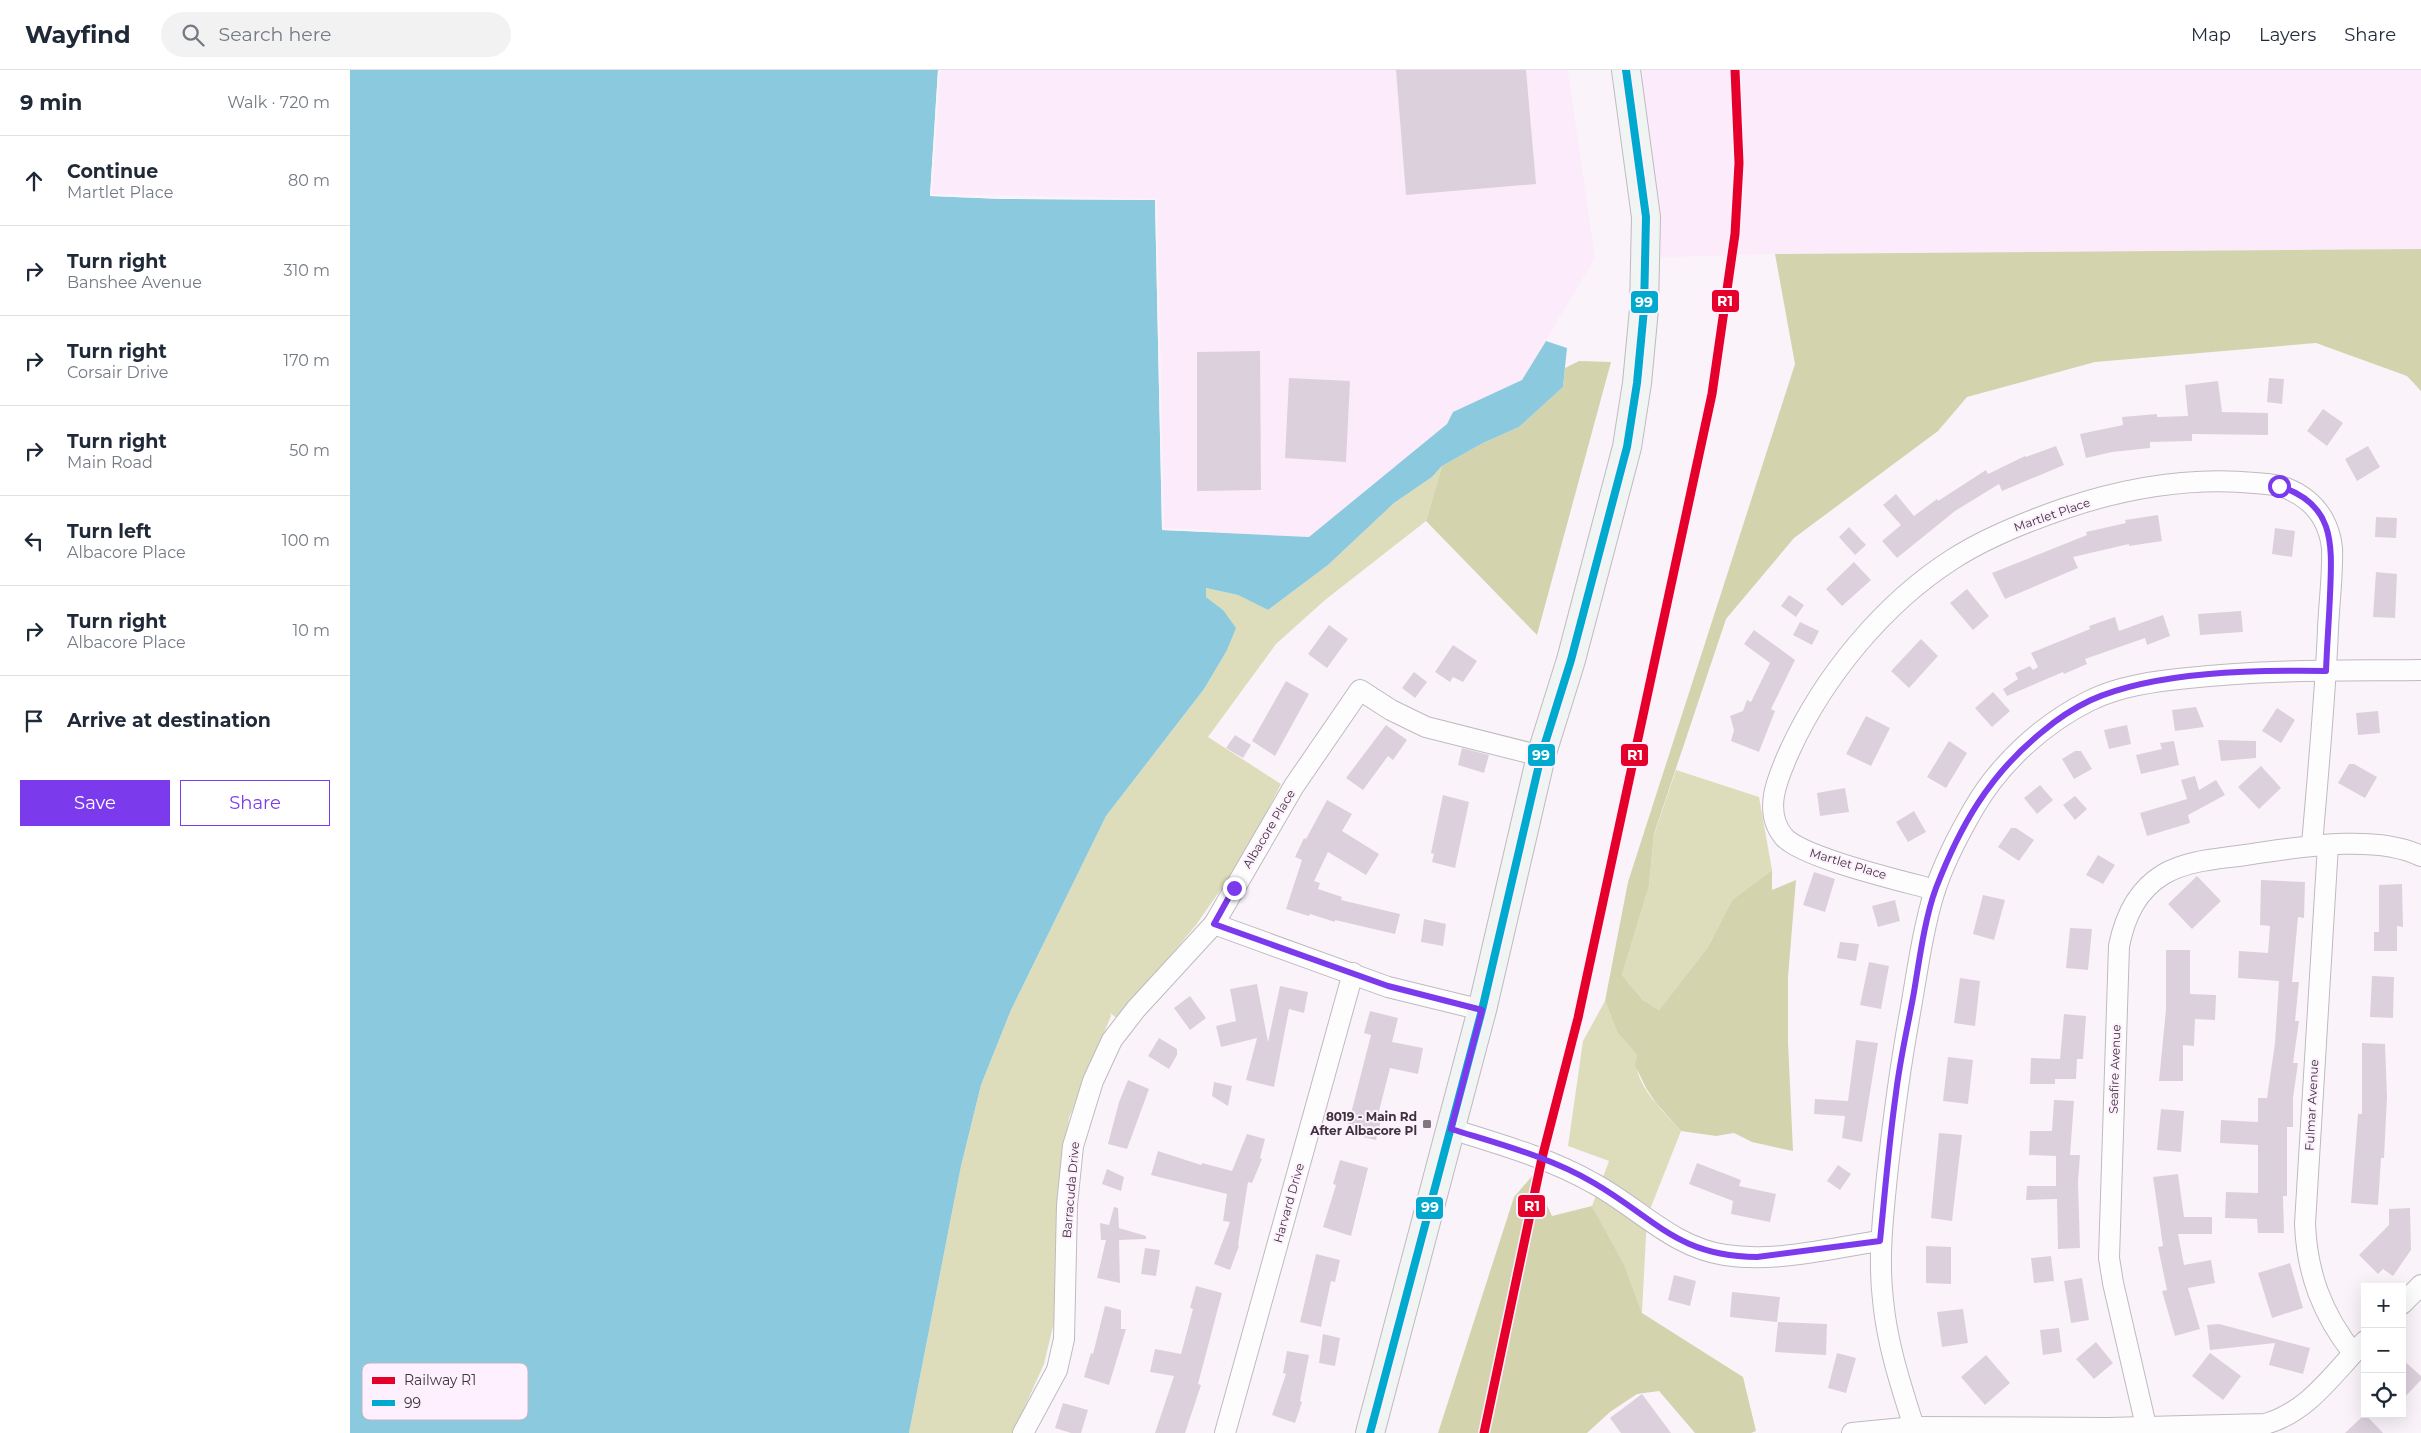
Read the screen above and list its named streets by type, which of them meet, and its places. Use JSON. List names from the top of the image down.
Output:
{
  "streets": {
    "street": [
      "Martlet Place",
      "Albacore Place",
      "Seafire Avenue",
      "Fulmar Avenue",
      "Barracuda Drive",
      "Harvard Drive"
    ]
  },
  "crossings": [
    ["Martlet Place", "Seafire Avenue"],
    ["Martlet Place", "Fulmar Avenue"],
    ["Albacore Place", "Barracuda Drive"],
    ["Seafire Avenue", "Fulmar Avenue"]
  ],
  "places": {
    "transit": ["8019 - Main Rd After Albacore Pl"]
  },
  "lines": ["rail line R1", "transit line 99"],
  "legend": ["Railway R1", "99"],
  "page": {
    "header": "Wayfind",
    "search": "Search here",
    "nav": ["Map", "Layers", "Share"],
    "heading": ["9 min", "Walk · 720 m"],
    "list": [
      ["Continue", "Martlet Place", "80 m"],
      ["Turn right", "Banshee Avenue", "310 m"],
      ["Turn right", "Corsair Drive", "170 m"],
      ["Turn right", "Main Road", "50 m"],
      ["Turn left", "Albacore Place", "100 m"],
      ["Turn right", "Albacore Place", "10 m"],
      "Arrive at destination"
    ],
    "buttons": ["Save", "Share"],
    "map_buttons": ["+", "−"]
  }
}
